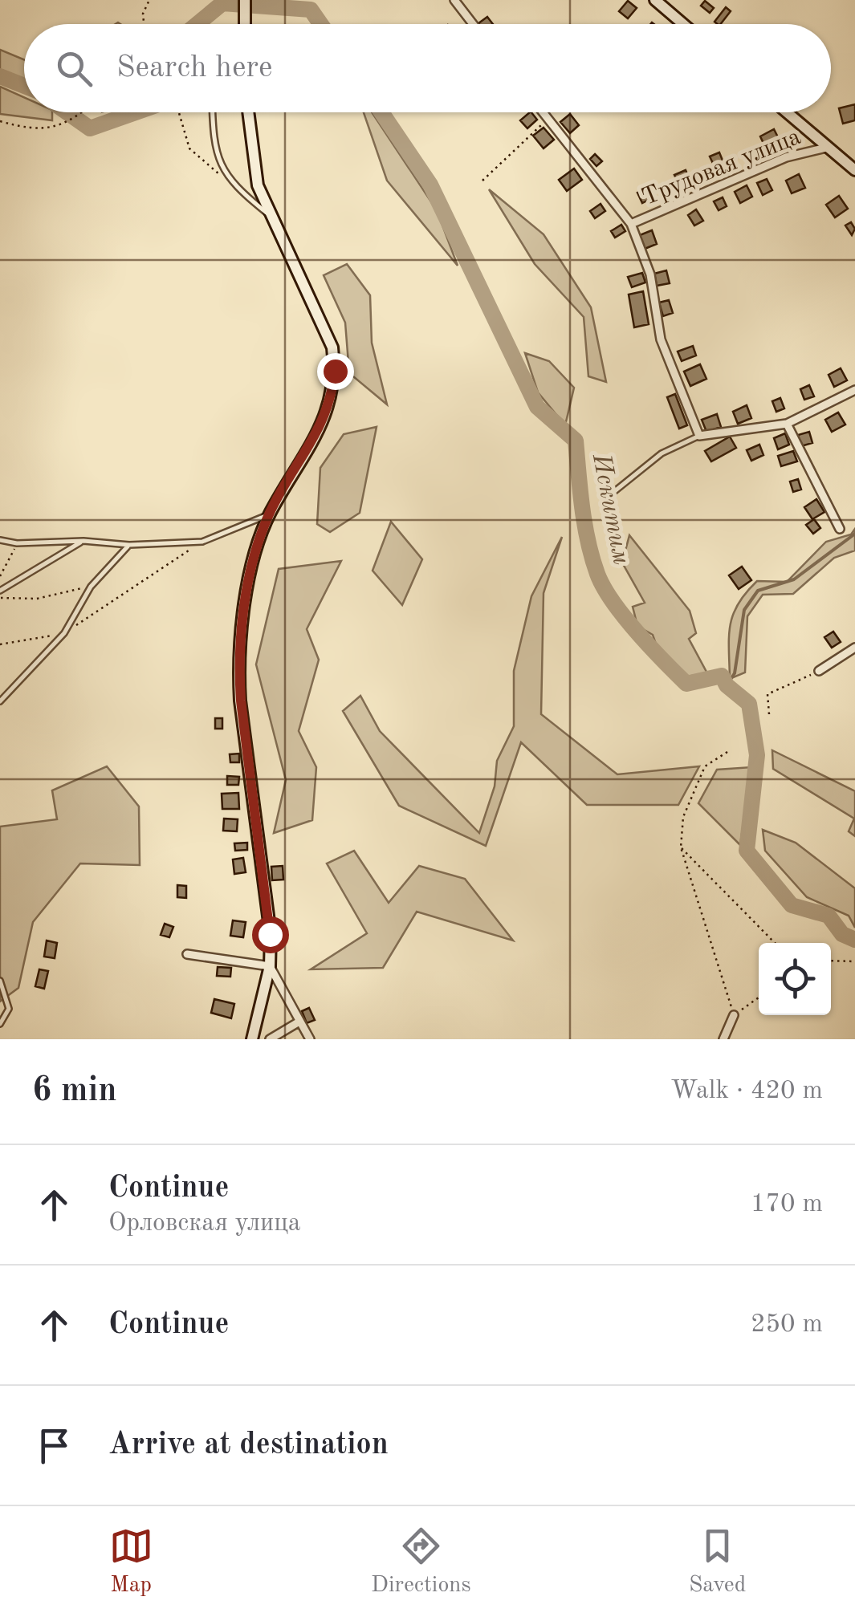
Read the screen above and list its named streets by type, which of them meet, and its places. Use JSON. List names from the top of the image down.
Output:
{
  "streets": {
    "street": ["Трудовая улица"]
  },
  "water": ["Искитим"],
  "page": {
    "search": "Search here",
    "heading": ["6 min", "Walk · 420 m"],
    "list": [
      ["Continue", "Орловская улица", "170 m"],
      ["Continue", "250 m"],
      "Arrive at destination"
    ],
    "nav": ["Map", "Directions", "Saved"]
  }
}
